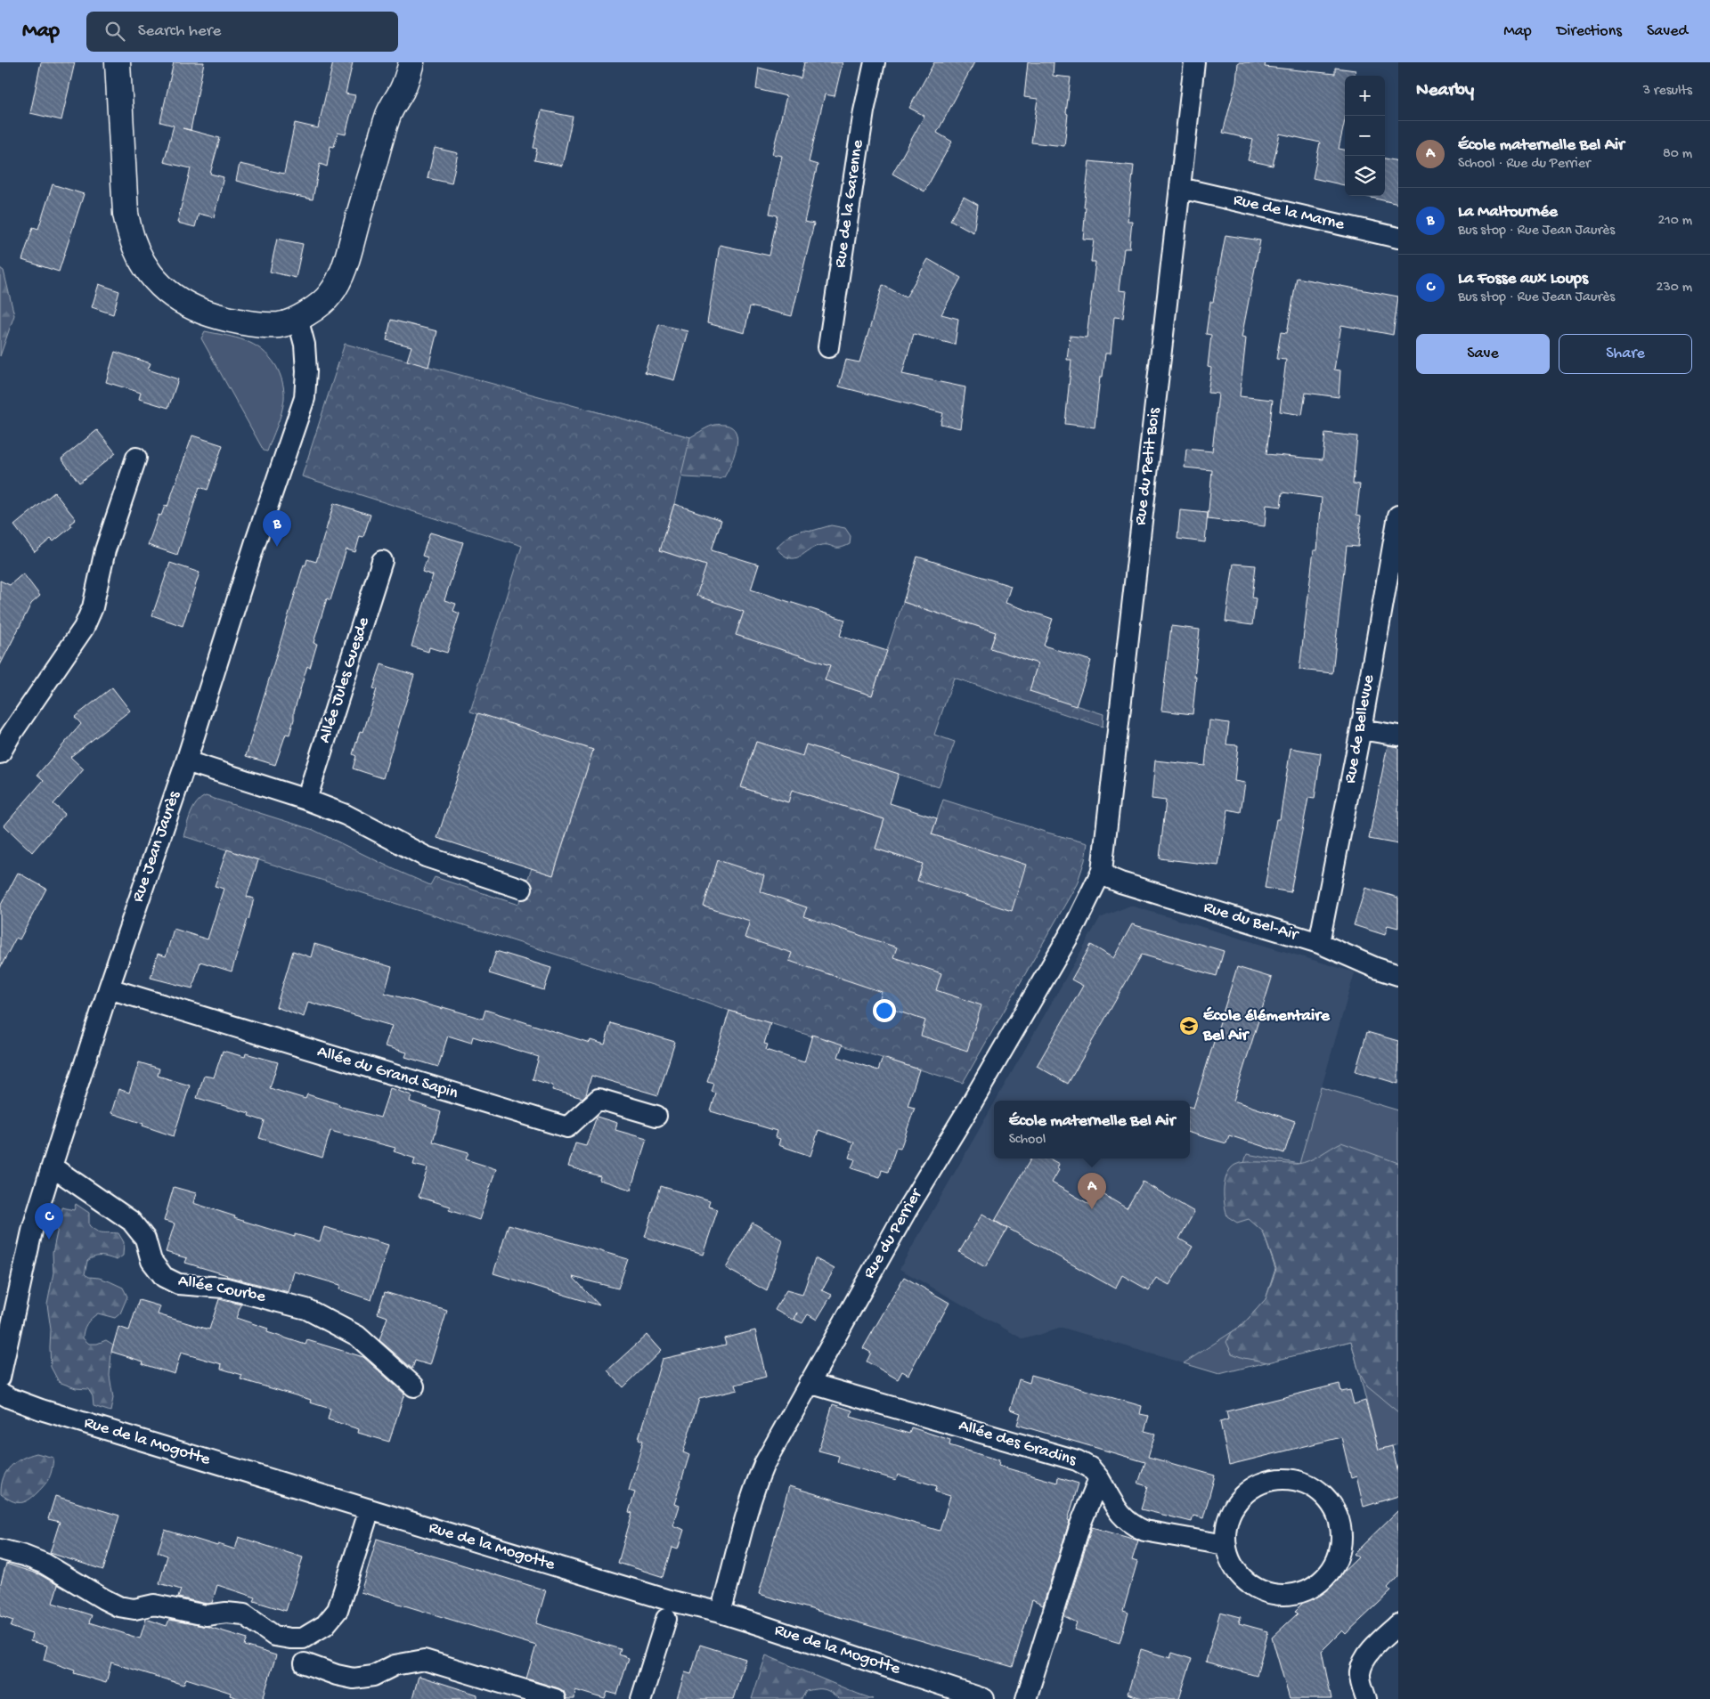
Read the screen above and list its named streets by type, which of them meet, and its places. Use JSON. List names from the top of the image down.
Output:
{
  "streets": {
    "street": [
      "Rue de la Garenne",
      "Rue de la Marne",
      "Rue du Petit Bois",
      "Allée Jules Guesde",
      "Rue de Bellevue",
      "Rue Jean Jaurès",
      "Rue du Bel-Air",
      "Allée du Grand Sapin",
      "Rue du Perrier",
      "Allée Courbe",
      "Rue de la Mogotte",
      "Allée des Gradins"
    ]
  },
  "crossings": [
    ["Rue de la Marne", "Rue du Petit Bois"],
    ["Rue du Petit Bois", "Rue du Bel-Air"],
    ["Rue du Petit Bois", "Rue du Perrier"],
    ["Rue de Bellevue", "Rue du Bel-Air"],
    ["Rue Jean Jaurès", "Allée du Grand Sapin"],
    ["Rue Jean Jaurès", "Allée Courbe"],
    ["Rue du Bel-Air", "Rue du Perrier"],
    ["Rue du Perrier", "Rue de la Mogotte"],
    ["Rue du Perrier", "Allée des Gradins"]
  ],
  "places": {
    "school or university": ["École élémentaire Bel Air"]
  },
  "page": {
    "header": "Map",
    "search": "Search here",
    "nav": ["Map", "Directions", "Saved"],
    "heading": ["Nearby", "3 results"],
    "map_buttons": ["+", "−"],
    "list": [
      {
        "mark": "A",
        "name": "École maternelle Bel Air",
        "note": "School · Rue du Perrier",
        "value": "80 m"
      },
      {
        "mark": "B",
        "name": "La Maltournée",
        "note": "Bus stop · Rue Jean Jaurès",
        "value": "210 m"
      },
      {
        "mark": "C",
        "name": "La Fosse aux Loups",
        "note": "Bus stop · Rue Jean Jaurès",
        "value": "230 m"
      }
    ],
    "buttons": ["Save", "Share"],
    "pins": ["B", "A", "C"],
    "popup": ["École maternelle Bel Air", "School"]
  }
}
